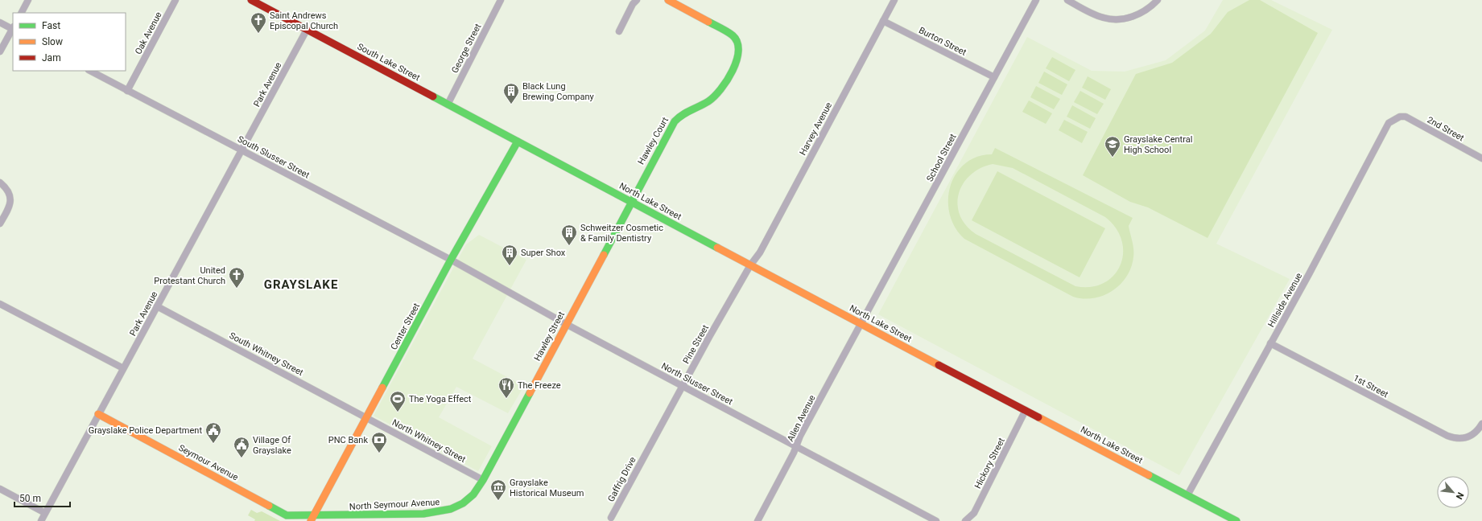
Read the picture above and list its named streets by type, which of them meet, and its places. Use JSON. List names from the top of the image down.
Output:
{
  "streets": {
    "street": [
      "Oak Avenue",
      "Burton Street",
      "George Street",
      "South Lake Street",
      "Park Avenue",
      "Harvey Avenue",
      "2nd Street",
      "Hawley Court",
      "South Slusser Street",
      "School Street",
      "North Lake Street",
      "Hillside Avenue",
      "Center Street",
      "Hawley Street",
      "Pine Street",
      "South Whitney Street",
      "North Slusser Street",
      "1st Street",
      "Allen Avenue",
      "North Whitney Street",
      "Seymour Avenue",
      "Hickory Street",
      "Gaffrig Drive",
      "North Seymour Avenue"
    ]
  },
  "crossings": [
    ["Oak Avenue", "South Slusser Street"],
    ["Burton Street", "Harvey Avenue"],
    ["Burton Street", "School Street"],
    ["George Street", "South Lake Street"],
    ["South Lake Street", "Park Avenue"],
    ["South Lake Street", "North Lake Street"],
    ["South Lake Street", "Center Street"],
    ["Park Avenue", "South Slusser Street"],
    ["Park Avenue", "South Whitney Street"],
    ["Park Avenue", "Seymour Avenue"],
    ["Harvey Avenue", "North Lake Street"],
    ["Harvey Avenue", "Pine Street"],
    ["2nd Street", "Hillside Avenue"],
    ["Hawley Court", "North Lake Street"],
    ["Hawley Court", "Hawley Street"],
    ["South Slusser Street", "Center Street"],
    ["South Slusser Street", "North Slusser Street"],
    ["School Street", "North Lake Street"],
    ["School Street", "Allen Avenue"],
    ["North Lake Street", "Hillside Avenue"],
    ["North Lake Street", "Center Street"],
    ["North Lake Street", "Hawley Street"],
    ["North Lake Street", "Pine Street"],
    ["North Lake Street", "Allen Avenue"],
    ["North Lake Street", "Hickory Street"],
    ["Hillside Avenue", "1st Street"],
    ["Center Street", "South Whitney Street"],
    ["Center Street", "North Slusser Street"],
    ["Center Street", "North Whitney Street"],
    ["Center Street", "Seymour Avenue"],
    ["Center Street", "North Seymour Avenue"],
    ["Hawley Street", "North Slusser Street"],
    ["Hawley Street", "North Whitney Street"],
    ["Hawley Street", "North Seymour Avenue"],
    ["Pine Street", "North Slusser Street"],
    ["Pine Street", "Gaffrig Drive"],
    ["South Whitney Street", "North Whitney Street"],
    ["North Slusser Street", "Allen Avenue"],
    ["North Whitney Street", "North Seymour Avenue"],
    ["Seymour Avenue", "North Seymour Avenue"]
  ],
  "districts": ["GRAYSLAKE"],
  "places": {
    "church": ["Saint Andrews Episcopal Church", "United Protestant Church"],
    "building": ["Black Lung Brewing Company", "Schweitzer Cosmetic & Family Dentistry", "Super Shox"],
    "school or university": ["Grayslake Central High School"],
    "restaurant": ["The Freeze"],
    "sports": ["The Yoga Effect"],
    "public building": ["Grayslake Police Department", "Village Of Grayslake"],
    "bank": ["PNC Bank"],
    "museum": ["Grayslake Historical Museum"]
  },
  "legend": ["Fast", "Slow", "Jam"],
  "scale_bar": "50 m",
  "north": "bottom right"
}
